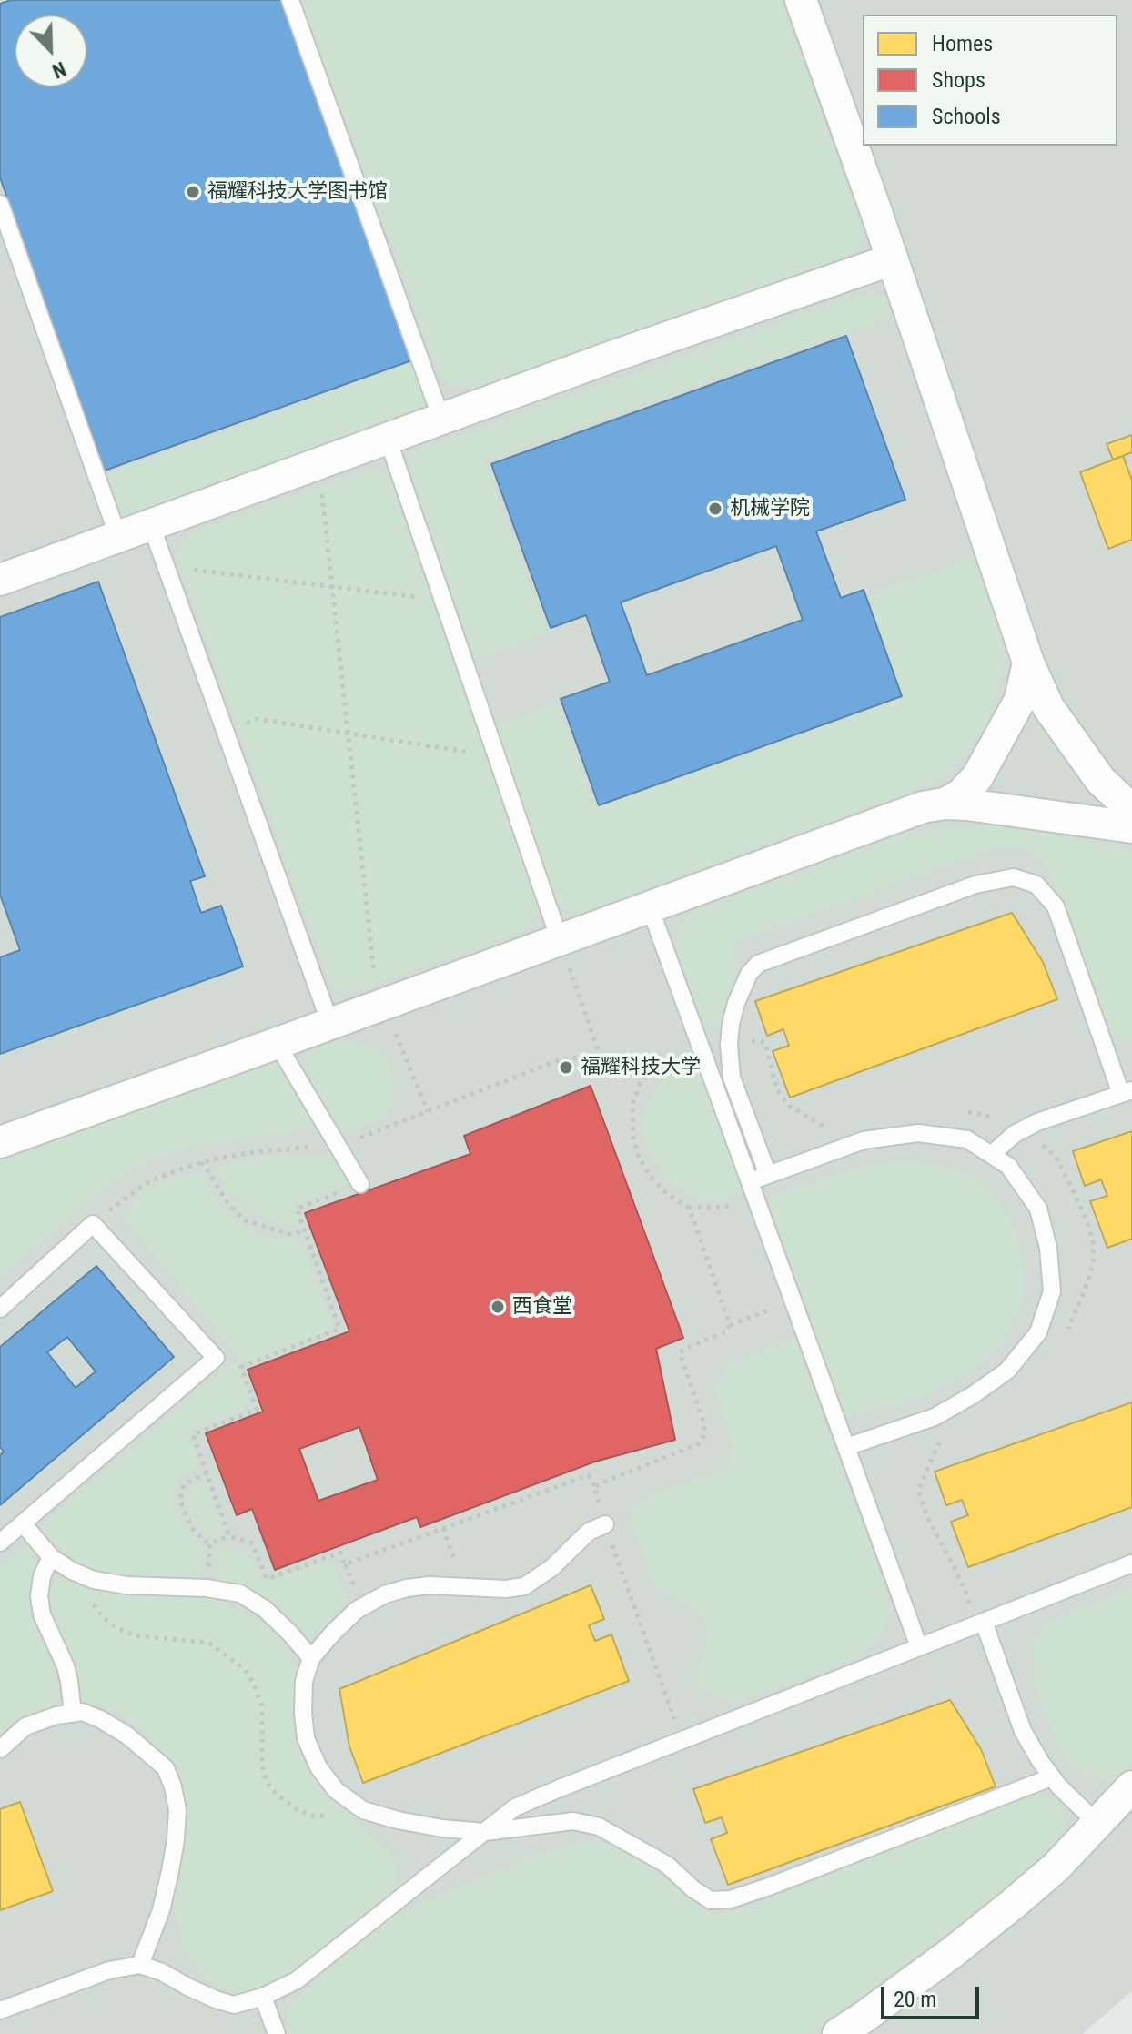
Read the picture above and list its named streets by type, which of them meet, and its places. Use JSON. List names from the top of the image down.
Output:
{
  "places": [
    "福耀科技大学图书馆",
    "机械学院",
    "福耀科技大学",
    "西食堂"
  ],
  "legend": ["Homes", "Shops", "Schools"],
  "scale_bar": "20 m",
  "north": "bottom right"
}
